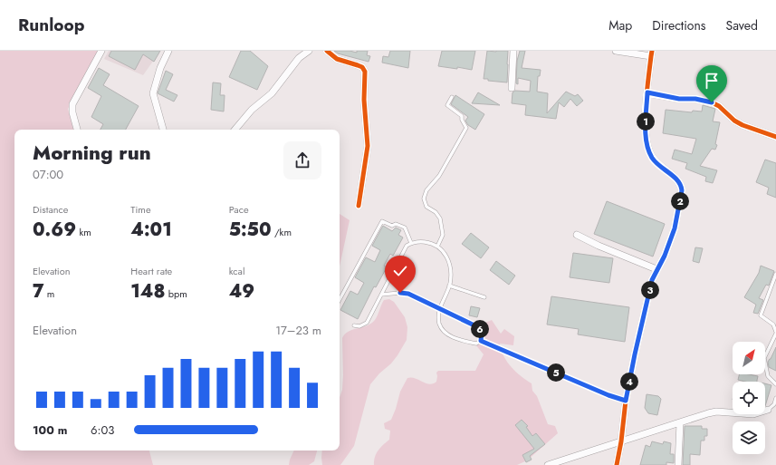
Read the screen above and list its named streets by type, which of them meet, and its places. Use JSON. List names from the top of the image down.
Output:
{
  "north": "top right",
  "page": {
    "header": "Runloop",
    "nav": ["Map", "Directions", "Saved"],
    "pins": [
      "1",
      "2",
      "3",
      "6",
      "5",
      "4"
    ],
    "heading": ["Morning run", "07:00"],
    "stats": [
      ["Distance", "0.69 km"],
      ["Time", "4:01"],
      ["Pace", "5:50 /km"],
      ["Elevation", "7 m"],
      ["Heart rate", "148 bpm"],
      ["kcal", "49"]
    ],
    "chart": ["Elevation", "17–23 m"],
    "list": [
      {
        "name": "100 m",
        "note": "6:03"
      }
    ]
  }
}
